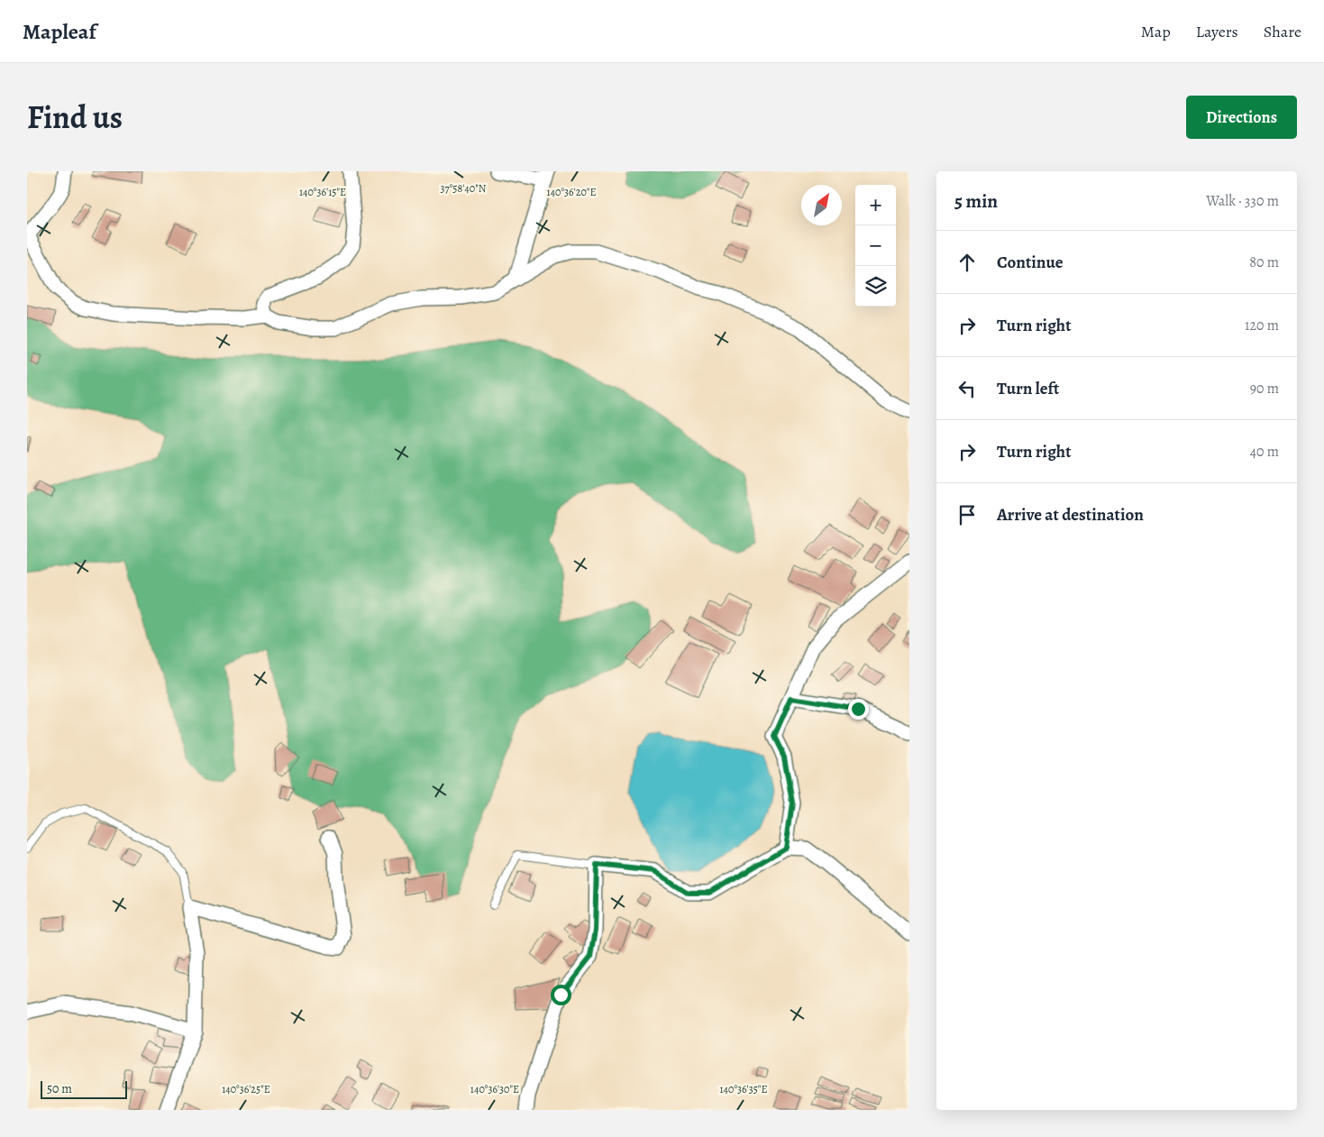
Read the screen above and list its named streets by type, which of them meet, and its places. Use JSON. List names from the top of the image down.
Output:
{
  "scale_bar": "50 m",
  "north": "top right",
  "page": {
    "header": "Mapleaf",
    "nav": ["Map", "Layers", "Share"],
    "title": "Find us",
    "buttons": "Directions",
    "heading": ["5 min", "Walk · 330 m"],
    "map_buttons": ["+", "−"],
    "list": [
      ["Continue", "80 m"],
      ["Turn right", "120 m"],
      ["Turn left", "90 m"],
      ["Turn right", "40 m"],
      "Arrive at destination"
    ],
    "scale": "50 m"
  },
  "coordinates": [
    "37°58'40\"N",
    "140°36'15\"E",
    "140°36'20\"E",
    "140°36'25\"E",
    "140°36'30\"E",
    "140°36'35\"E"
  ]
}
